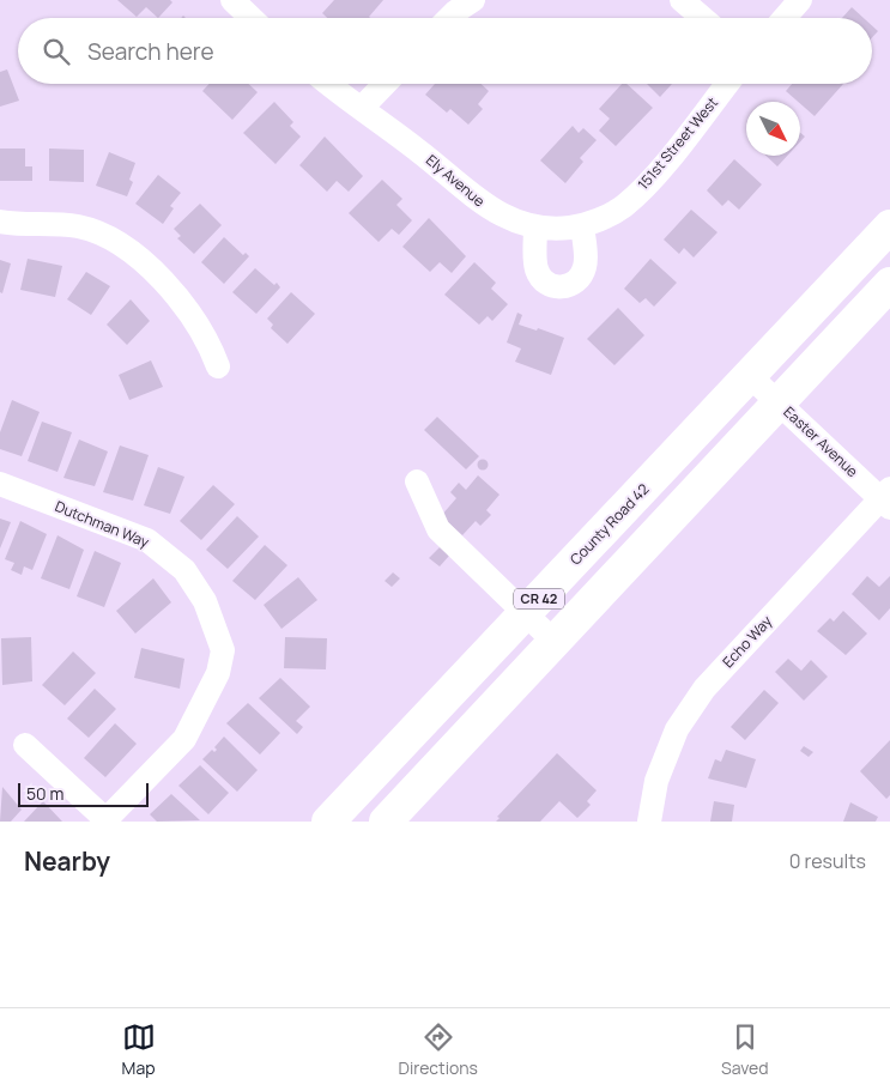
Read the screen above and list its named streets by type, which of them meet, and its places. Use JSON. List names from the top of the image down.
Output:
{
  "streets": {
    "highway": ["County Road 42", "CR 42"],
    "street": [
      "151st Street West",
      "Ely Avenue",
      "Easter Avenue",
      "Dutchman Way",
      "Echo Way"
    ]
  },
  "crossings": [
    ["151st Street West", "Ely Avenue"],
    ["Easter Avenue", "County Road 42"],
    ["Easter Avenue", "CR 42"],
    ["Easter Avenue", "Echo Way"]
  ],
  "scale_bar": "50 m",
  "north": "bottom right",
  "page": {
    "search": "Search here",
    "scale": "50 m",
    "heading": ["Nearby", "0 results"],
    "nav": ["Map", "Directions", "Saved"]
  }
}
